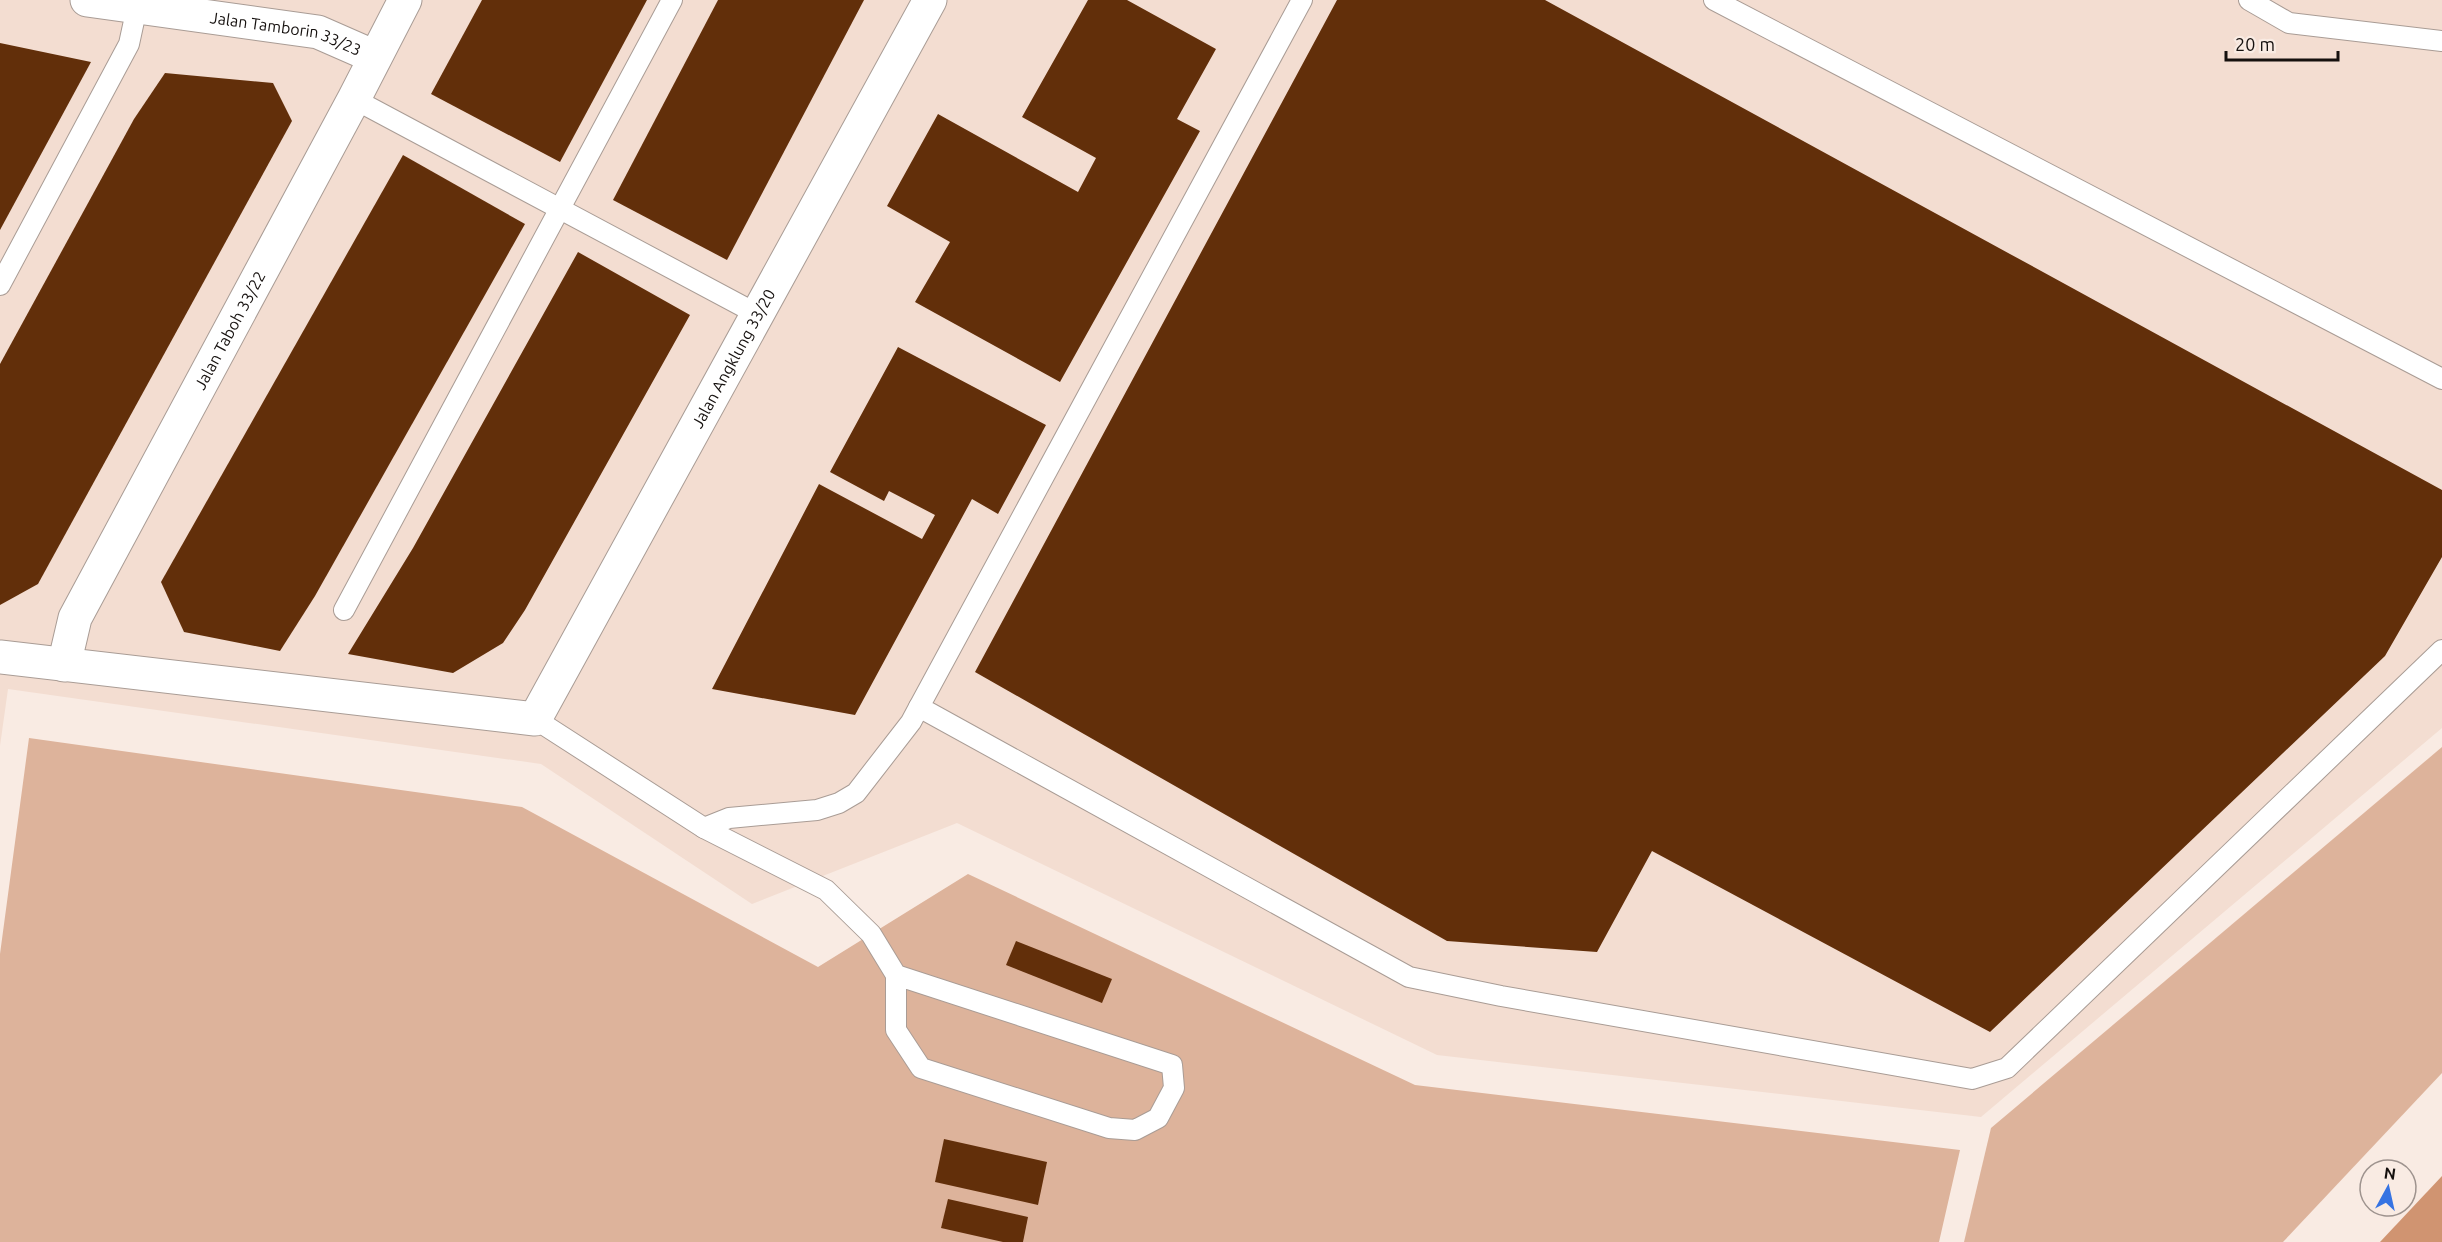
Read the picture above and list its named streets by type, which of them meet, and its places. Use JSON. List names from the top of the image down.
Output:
{
  "streets": {
    "street": ["Jalan Tamborin 33/23", "Jalan Taboh 33/22", "Jalan Angklung 33/20"]
  },
  "crossings": [
    ["Jalan Tamborin 33/23", "Jalan Taboh 33/22"]
  ],
  "scale_bar": "20 m",
  "north": "top"
}
